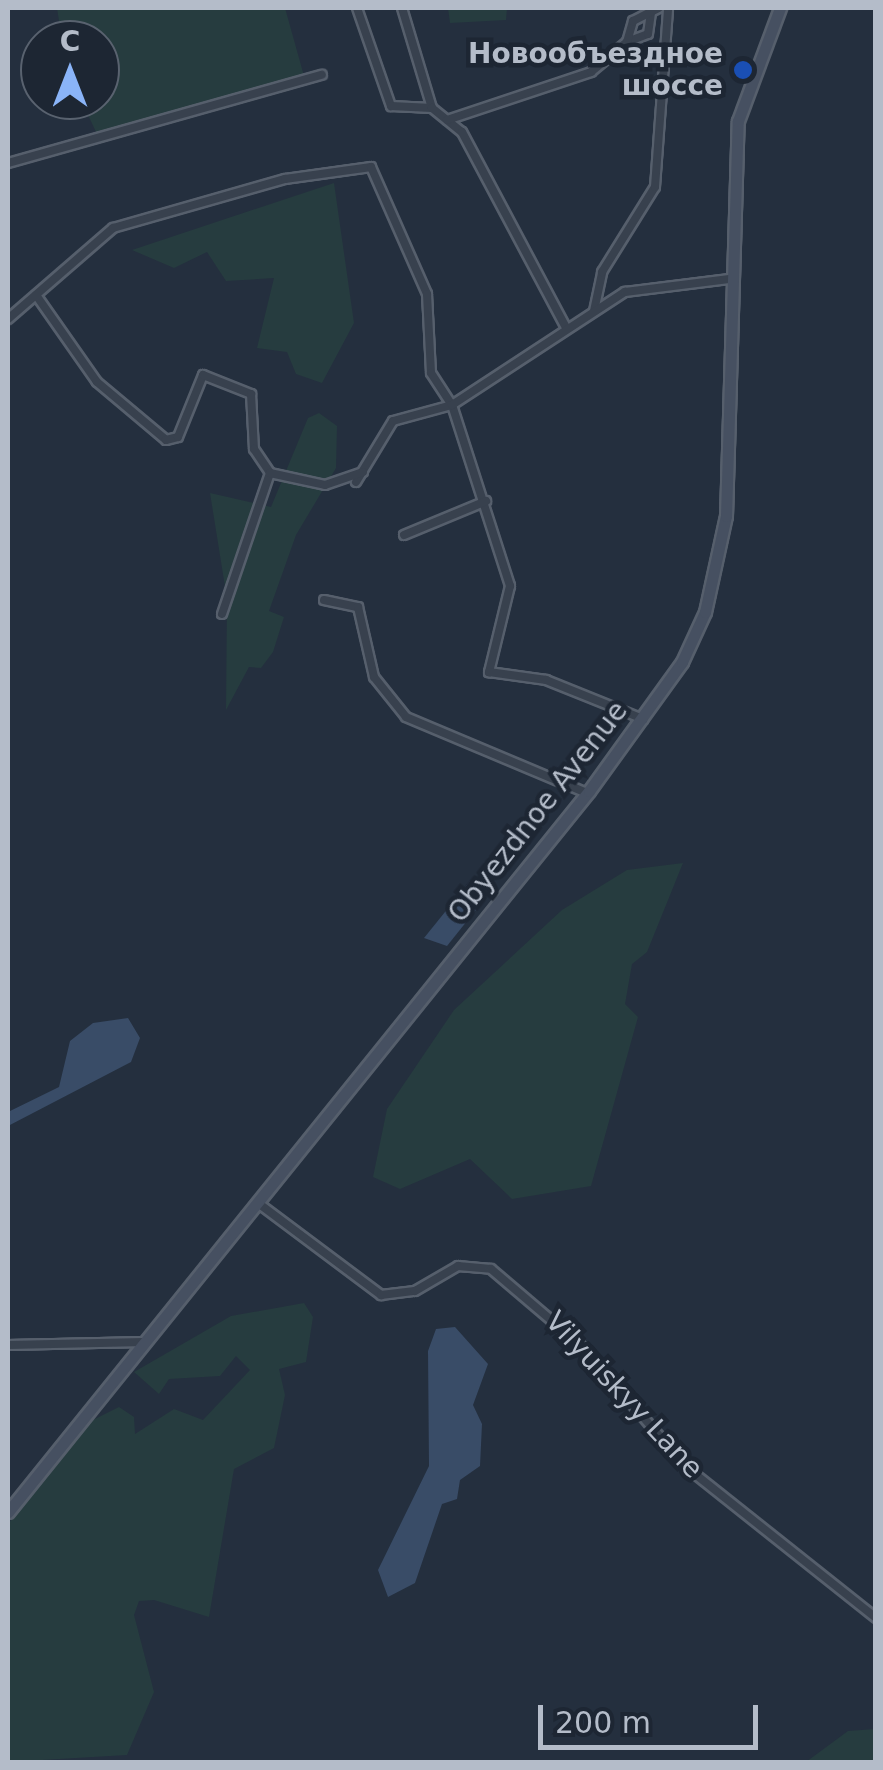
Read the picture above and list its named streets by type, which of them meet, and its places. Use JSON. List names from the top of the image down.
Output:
{
  "streets": {
    "main road": ["Obyezdnoe Avenue"],
    "street": ["Vilyuiskyy Lane"]
  },
  "crossings": [
    ["Obyezdnoe Avenue", "Vilyuiskyy Lane"]
  ],
  "places": ["Новообъездное шоссе"],
  "scale_bar": "200 m",
  "north": "top"
}
